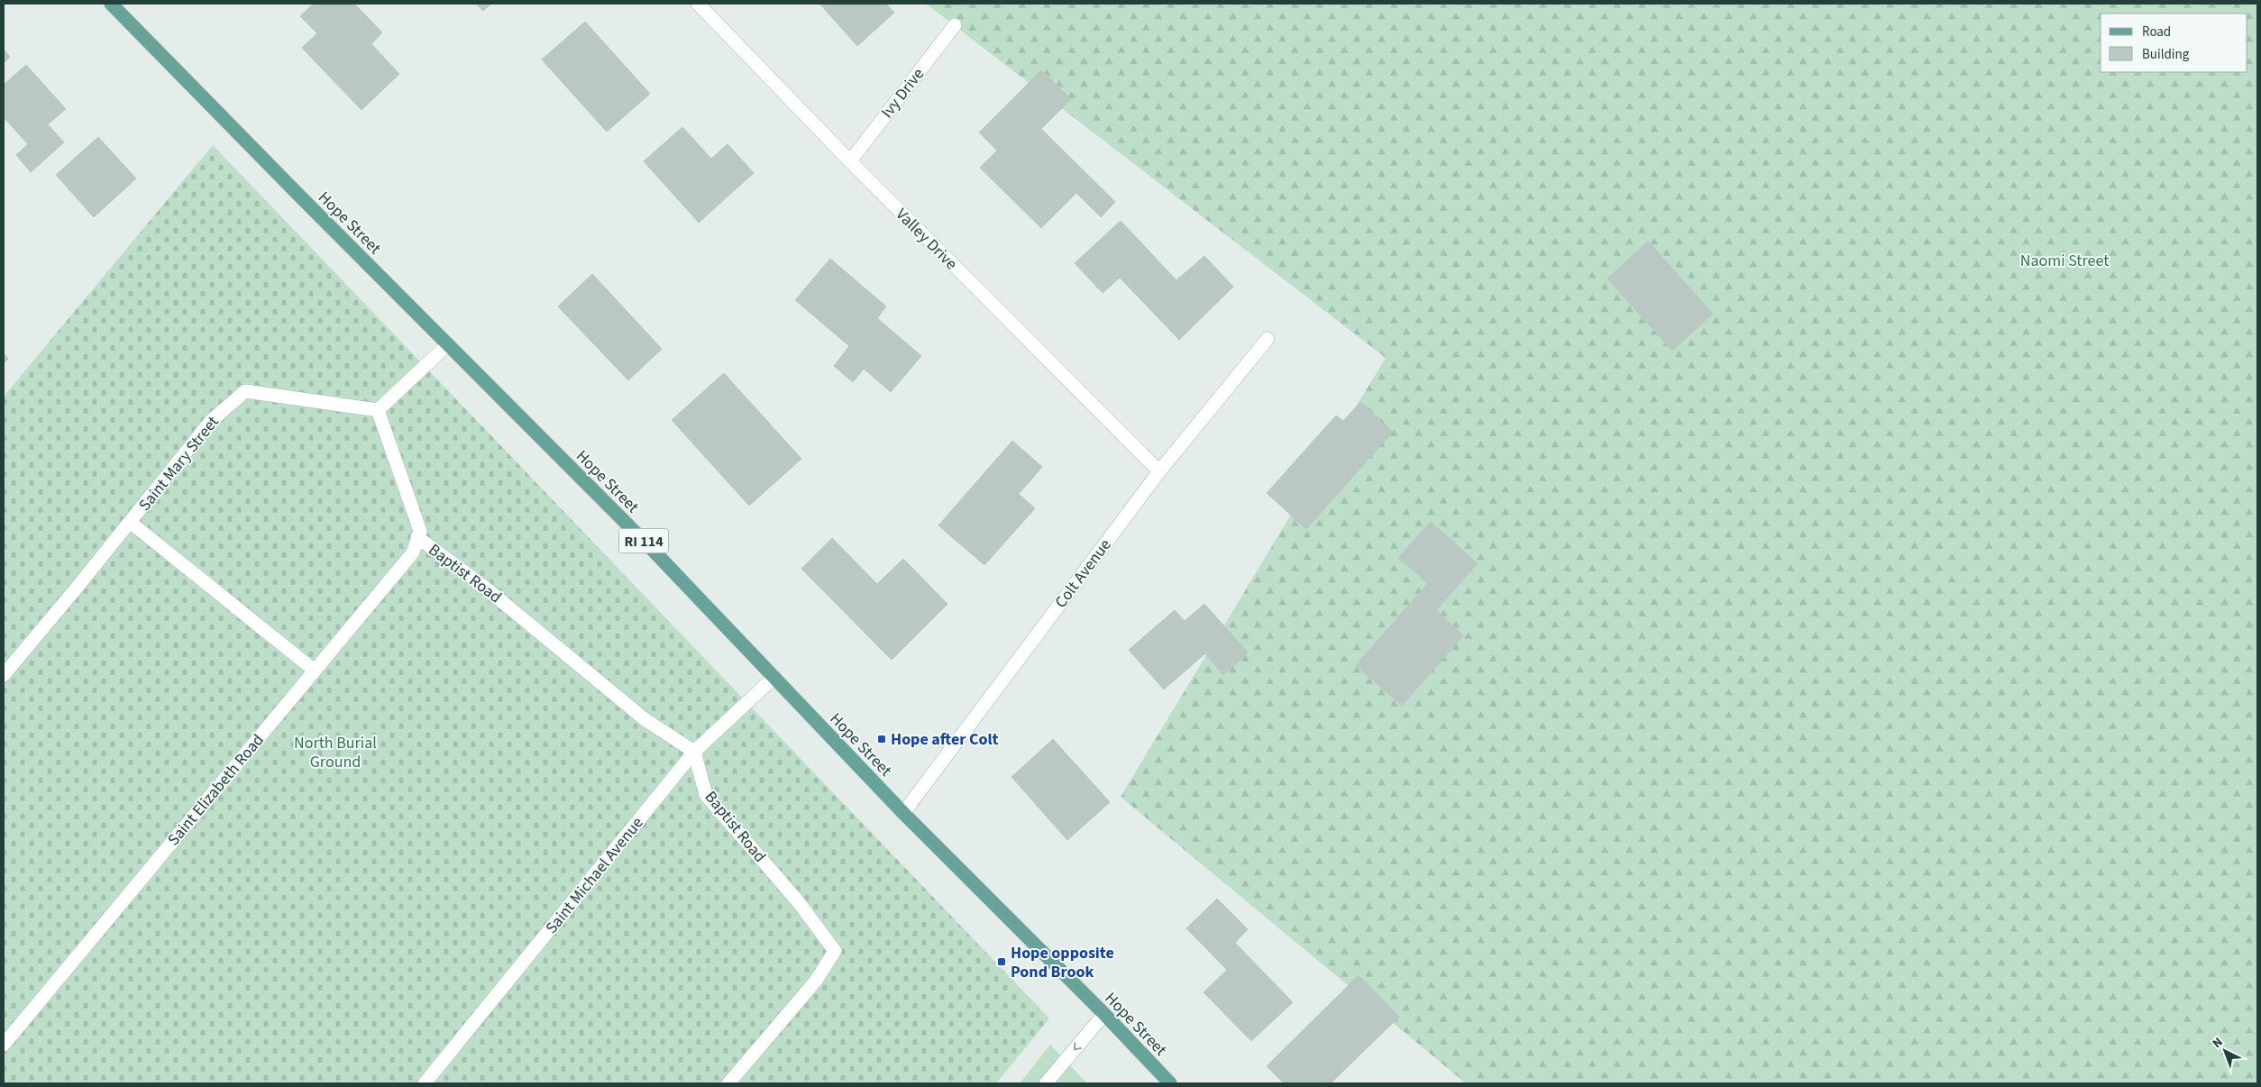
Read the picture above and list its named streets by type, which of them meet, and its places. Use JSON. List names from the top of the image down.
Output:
{
  "streets": {
    "main road": ["Hope Street", "RI 114"],
    "street": [
      "Ivy Drive",
      "Valley Drive",
      "Saint Mary Street",
      "Baptist Road",
      "Colt Avenue",
      "Saint Elizabeth Road",
      "Saint Michael Avenue"
    ]
  },
  "crossings": [
    ["Ivy Drive", "Valley Drive"],
    ["Hope Street", "Colt Avenue"],
    ["Hope Street", "Saint Michael Avenue"],
    ["Valley Drive", "Colt Avenue"],
    ["Saint Mary Street", "Baptist Road"],
    ["Baptist Road", "Saint Elizabeth Road"],
    ["Baptist Road", "Saint Michael Avenue"]
  ],
  "parks": ["Naomi Street", "North Burial Ground"],
  "places": {
    "transit": ["Hope after Colt", "Hope opposite Pond Brook"]
  },
  "legend": ["Road", "Building"],
  "north": "top left"
}
